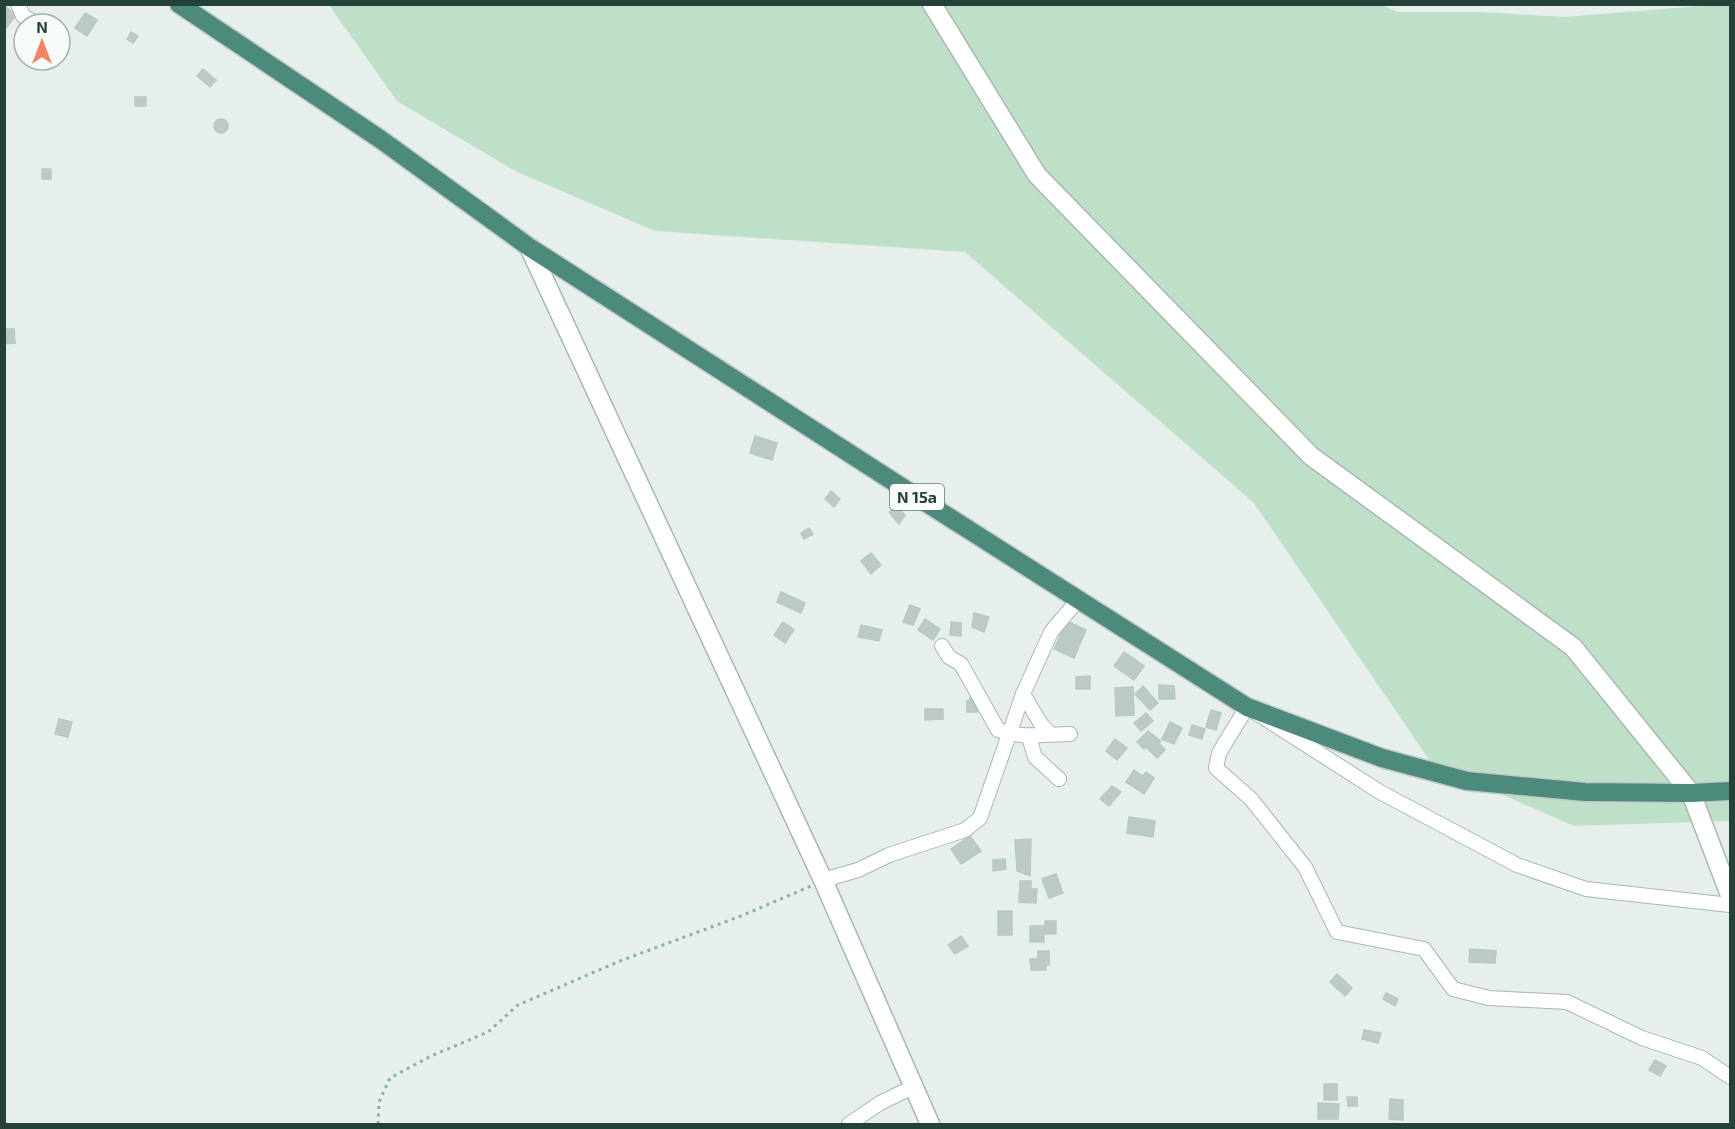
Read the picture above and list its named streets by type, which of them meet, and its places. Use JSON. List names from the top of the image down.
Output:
{
  "streets": {
    "highway": ["N 15a"]
  },
  "north": "top"
}
